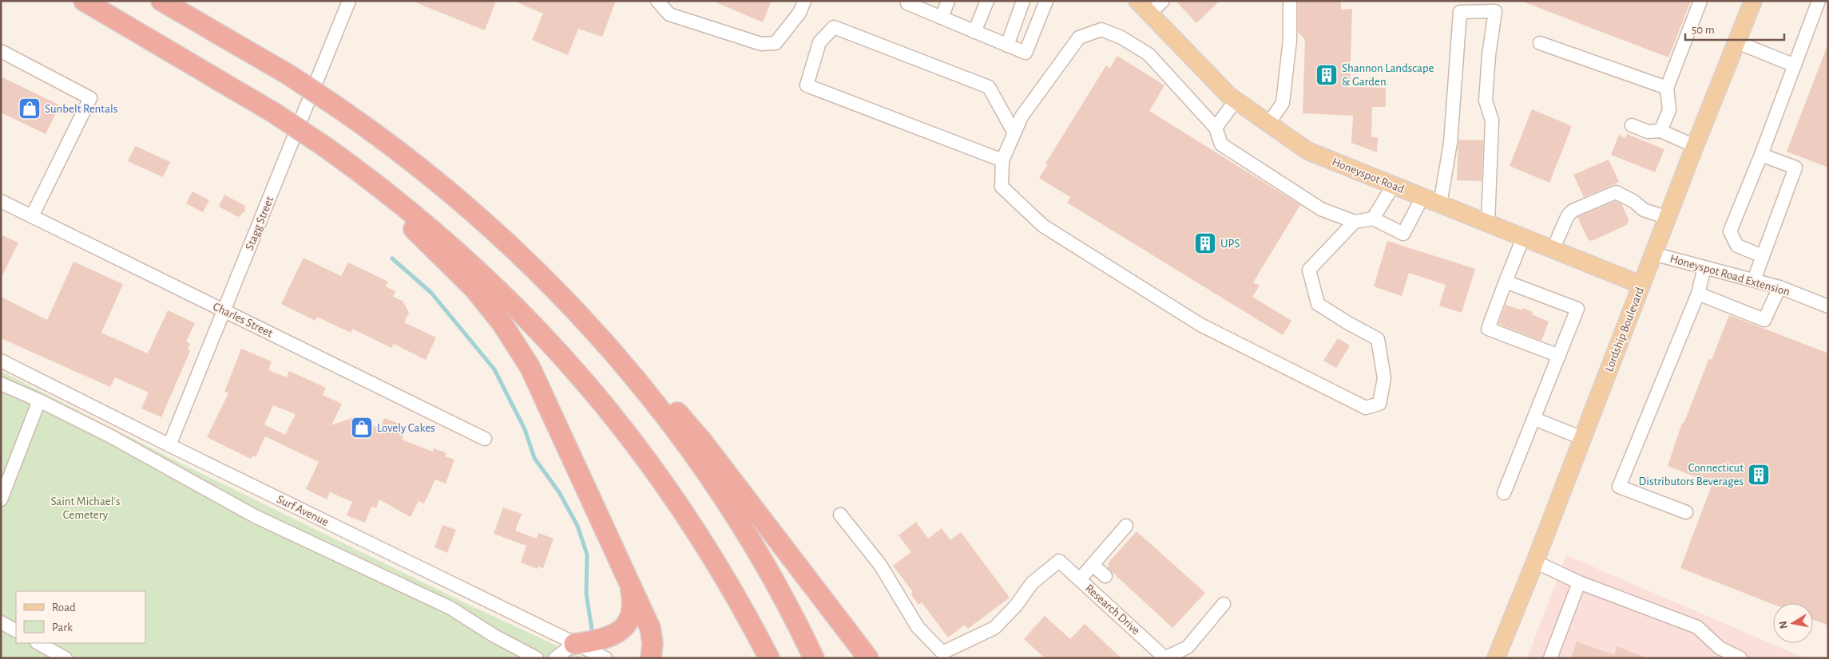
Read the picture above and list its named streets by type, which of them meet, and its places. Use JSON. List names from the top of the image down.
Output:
{
  "streets": {
    "main road": ["Honeyspot Road", "Lordship Boulevard"],
    "street": [
      "Stagg Street",
      "Honeyspot Road Extension",
      "Charles Street",
      "Surf Avenue",
      "Research Drive"
    ]
  },
  "crossings": [
    ["Honeyspot Road", "Lordship Boulevard"],
    ["Stagg Street", "Charles Street"],
    ["Stagg Street", "Surf Avenue"],
    ["Honeyspot Road Extension", "Lordship Boulevard"]
  ],
  "parks": ["Saint Michael's Cemetery"],
  "places": {
    "building": ["Shannon Landscape & Garden", "UPS", "Connecticut Distributors Beverages"],
    "shop": ["Sunbelt Rentals", "Lovely Cakes"]
  },
  "legend": ["Road", "Park"],
  "scale_bar": "50 m",
  "north": "left"
}
